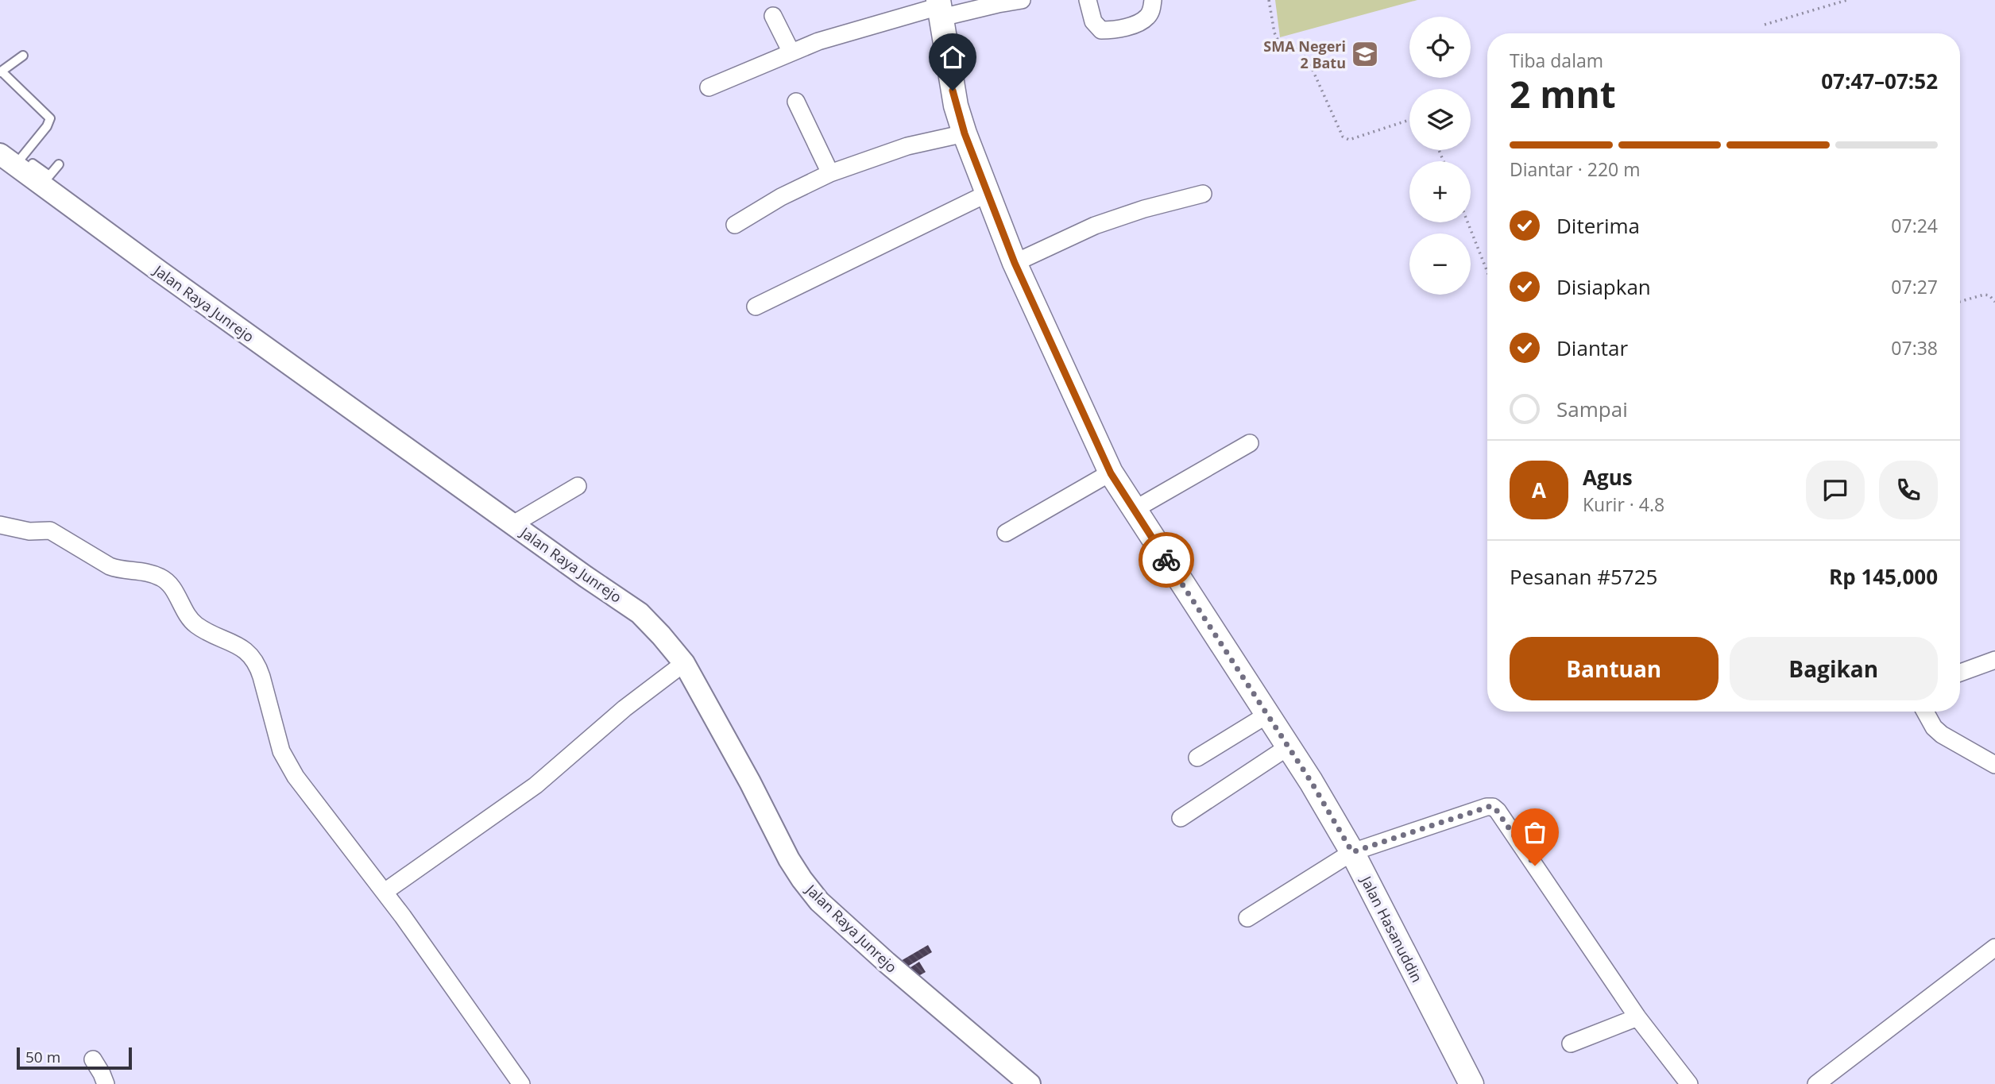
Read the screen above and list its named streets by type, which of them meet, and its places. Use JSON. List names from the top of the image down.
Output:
{
  "streets": {
    "main road": ["Jalan Hasanuddin"],
    "street": ["Jalan Raya Junrejo"]
  },
  "places": {
    "school or university": ["SMA Negeri 2 Batu"]
  },
  "scale_bar": "50 m",
  "page": {
    "map_buttons": ["+", "−"],
    "heading": ["2 mnt", "Tiba dalam", "07:47–07:52"],
    "panel": [
      "Agus",
      "Kurir · 4.8",
      "Pesanan #5725",
      "Rp 145,000"
    ],
    "bar": "Diantar · 220 m",
    "list": [
      ["Diterima", "07:24"],
      ["Disiapkan", "07:27"],
      ["Diantar", "07:38"],
      "Sampai"
    ],
    "round": "A",
    "buttons": ["Bantuan", "Bagikan"],
    "scale": "50 m"
  }
}
